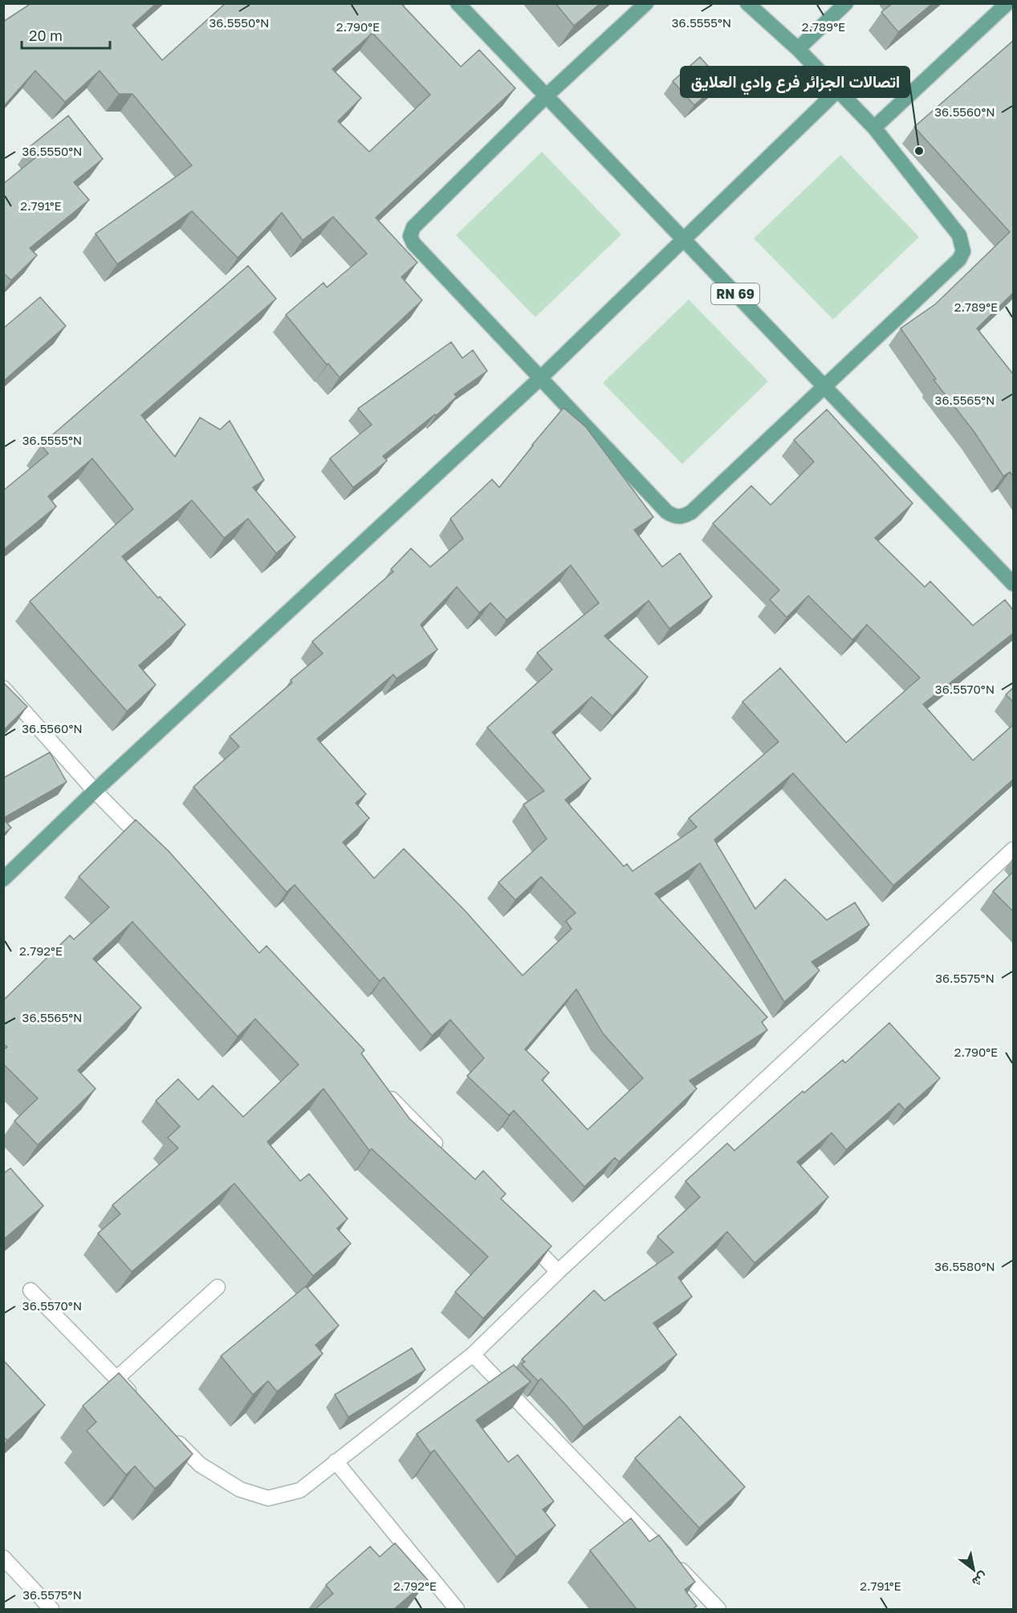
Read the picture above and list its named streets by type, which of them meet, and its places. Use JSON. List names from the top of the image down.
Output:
{
  "streets": {
    "main road": ["RN 69"]
  },
  "places": ["اتصالات الجزائر فرع وادي العلايق"],
  "scale_bar": "20 m",
  "north": "bottom right",
  "coordinates": [
    "36.5550°N",
    "36.5555°N",
    "2.790°E",
    "2.789°E",
    "36.5560°N",
    "2.791°E",
    "36.5565°N",
    "36.5570°N",
    "2.792°E",
    "36.5575°N",
    "36.5580°N"
  ]
}
